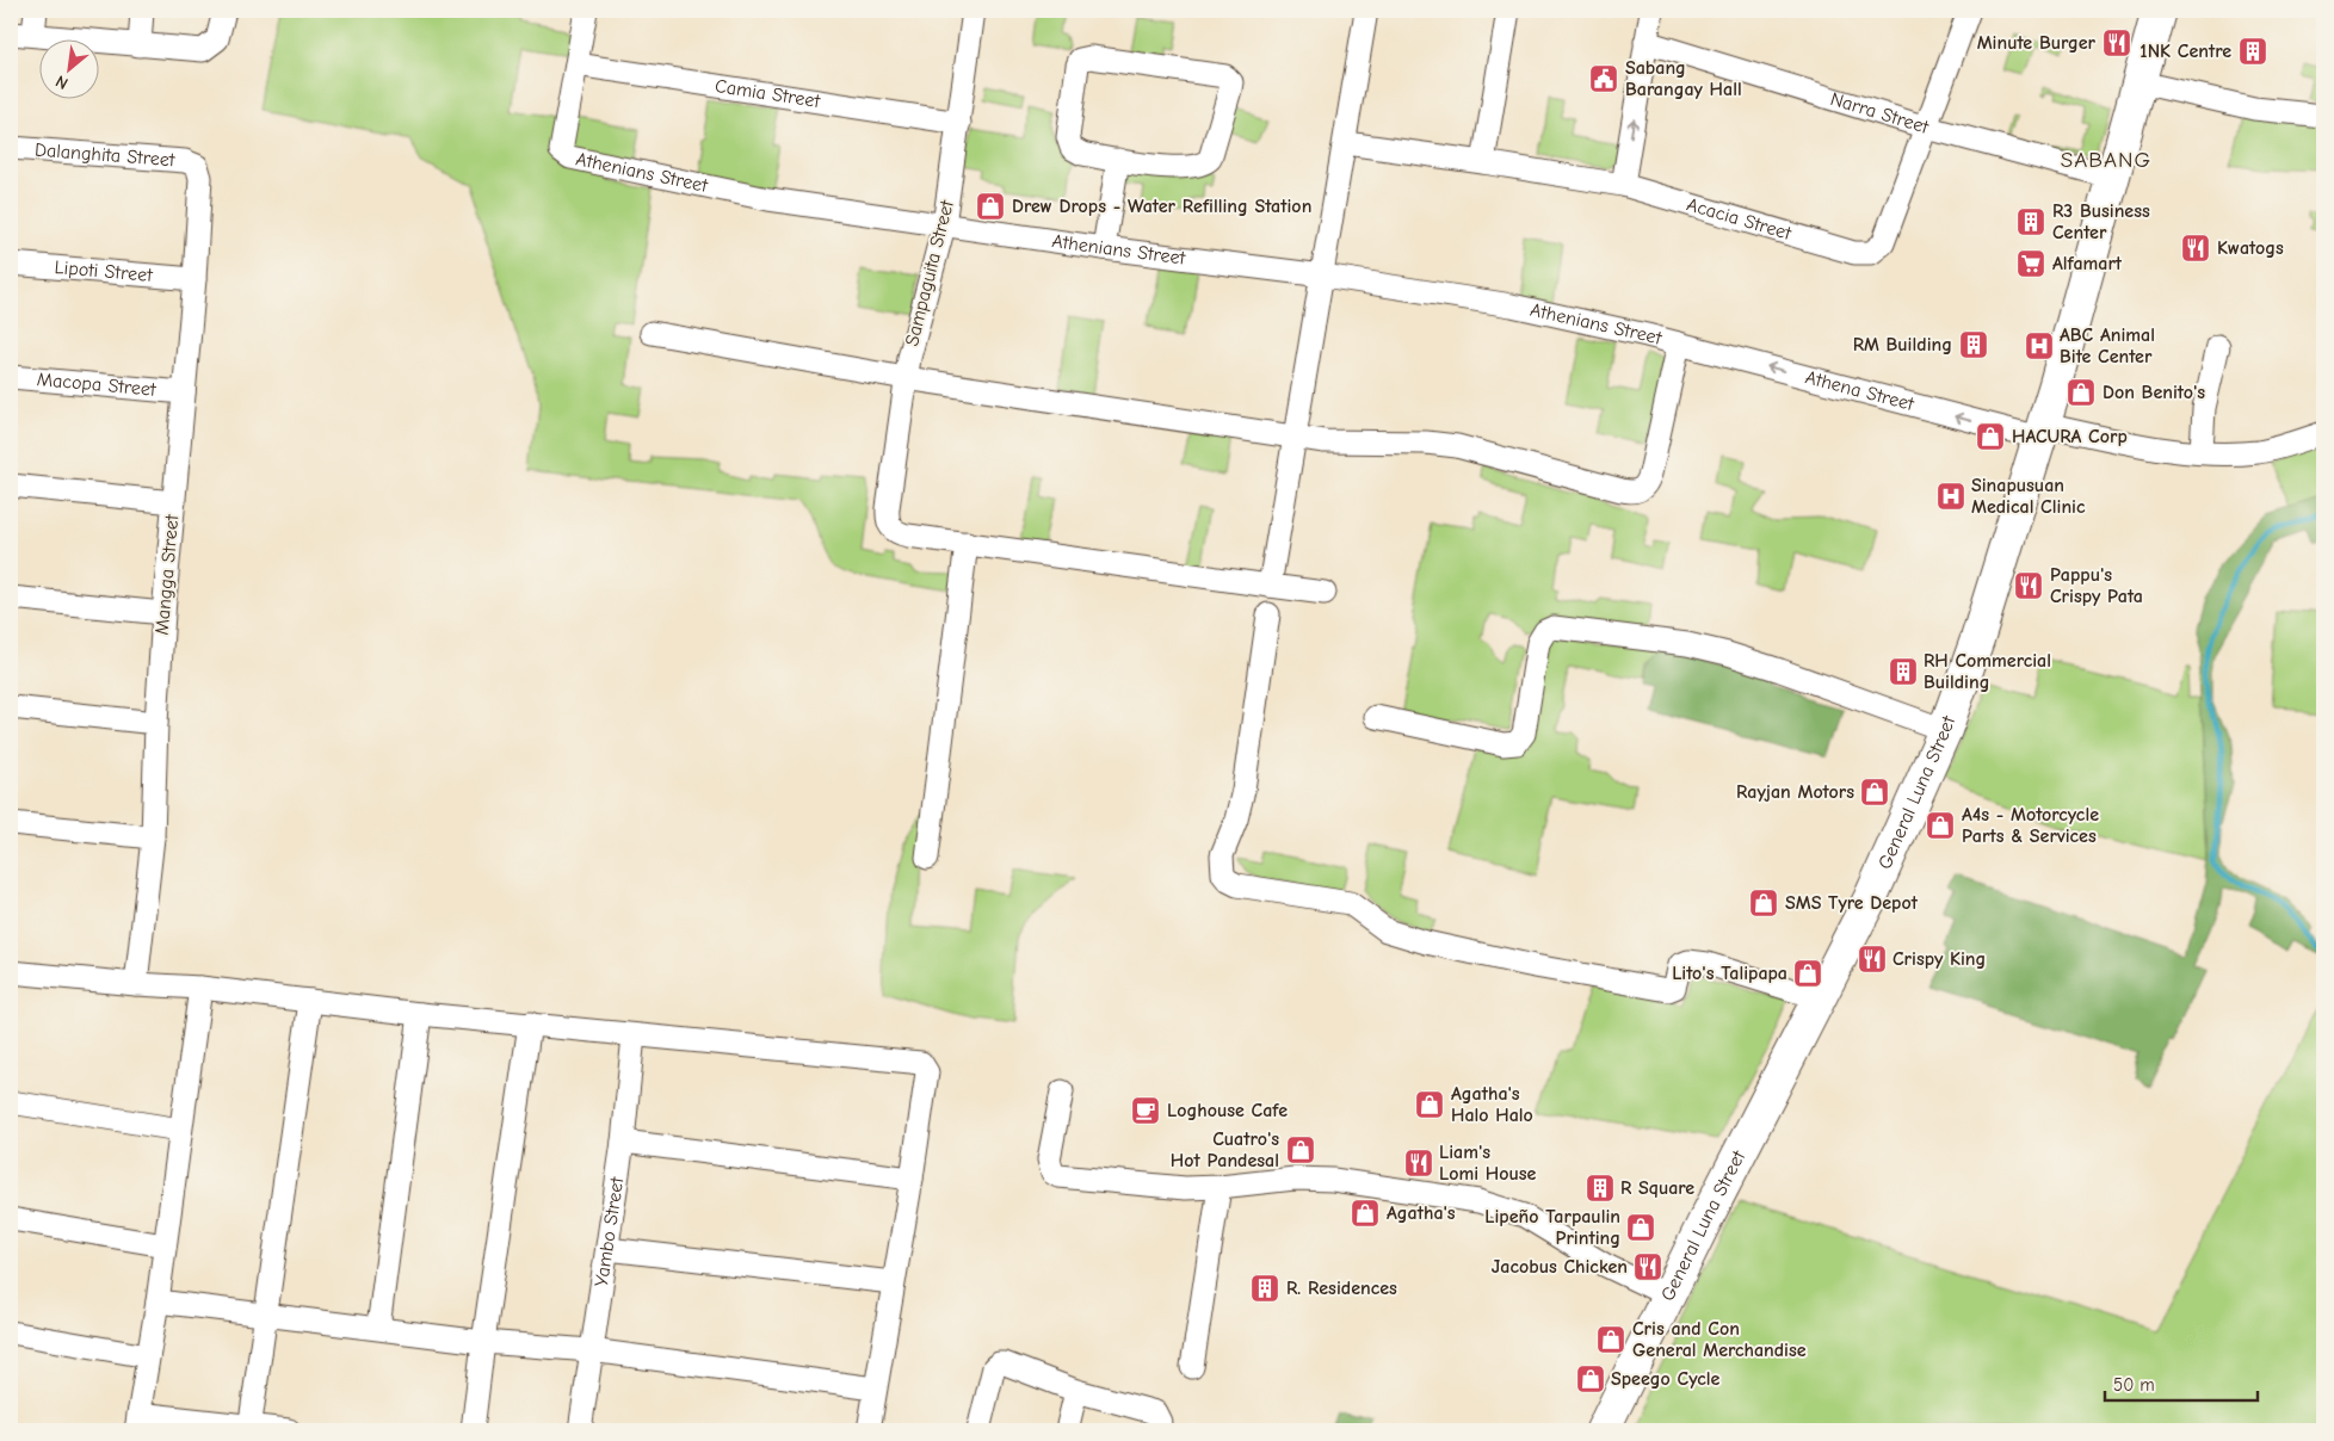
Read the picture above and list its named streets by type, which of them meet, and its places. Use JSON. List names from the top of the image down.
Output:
{
  "streets": {
    "main road": ["General Luna Street"],
    "street": [
      "Camia Street",
      "Narra Street",
      "Dalanghita Street",
      "Athenians Street",
      "Acacia Street",
      "Lipoti Street",
      "Sampaguita Street",
      "Macopa Street",
      "Athena Street",
      "Mangga Street",
      "Yambo Street"
    ]
  },
  "crossings": [
    ["Camia Street", "Athenians Street"],
    ["Camia Street", "Sampaguita Street"],
    ["Narra Street", "Acacia Street"],
    ["Narra Street", "General Luna Street"],
    ["Dalanghita Street", "Mangga Street"],
    ["Athenians Street", "Sampaguita Street"],
    ["Athenians Street", "Athena Street"],
    ["Lipoti Street", "Mangga Street"],
    ["Macopa Street", "Mangga Street"],
    ["Athena Street", "General Luna Street"]
  ],
  "one_way": ["Athena Street"],
  "districts": ["SABANG"],
  "places": {
    "restaurant": [
      "Minute Burger",
      "Kwatogs",
      "Pappu's Crispy Pata",
      "Crispy King",
      "Liam's Lomi House",
      "Jacobus Chicken"
    ],
    "building": [
      "1NK Centre",
      "R3 Business Center",
      "RM Building",
      "RH Commercial Building",
      "R Square",
      "R. Residences"
    ],
    "public building": ["Sabang Barangay Hall"],
    "shop": [
      "Drew Drops - Water Refilling Station",
      "Don Benito's",
      "HACURA Corp",
      "Rayjan Motors",
      "A4s - Motorcycle Parts & Services",
      "SMS Tyre Depot",
      "Lito's Talipapa",
      "Agatha's Halo Halo",
      "Cuatro's Hot Pandesal",
      "Agatha's",
      "Lipeño Tarpaulin Printing",
      "Cris and Con General Merchandise",
      "Speego Cycle"
    ],
    "supermarket": ["Alfamart"],
    "hospital": ["ABC Animal Bite Center", "Sinapusuan Medical Clinic"],
    "cafe": ["Loghouse Cafe"]
  },
  "scale_bar": "50 m",
  "north": "bottom left"
}
